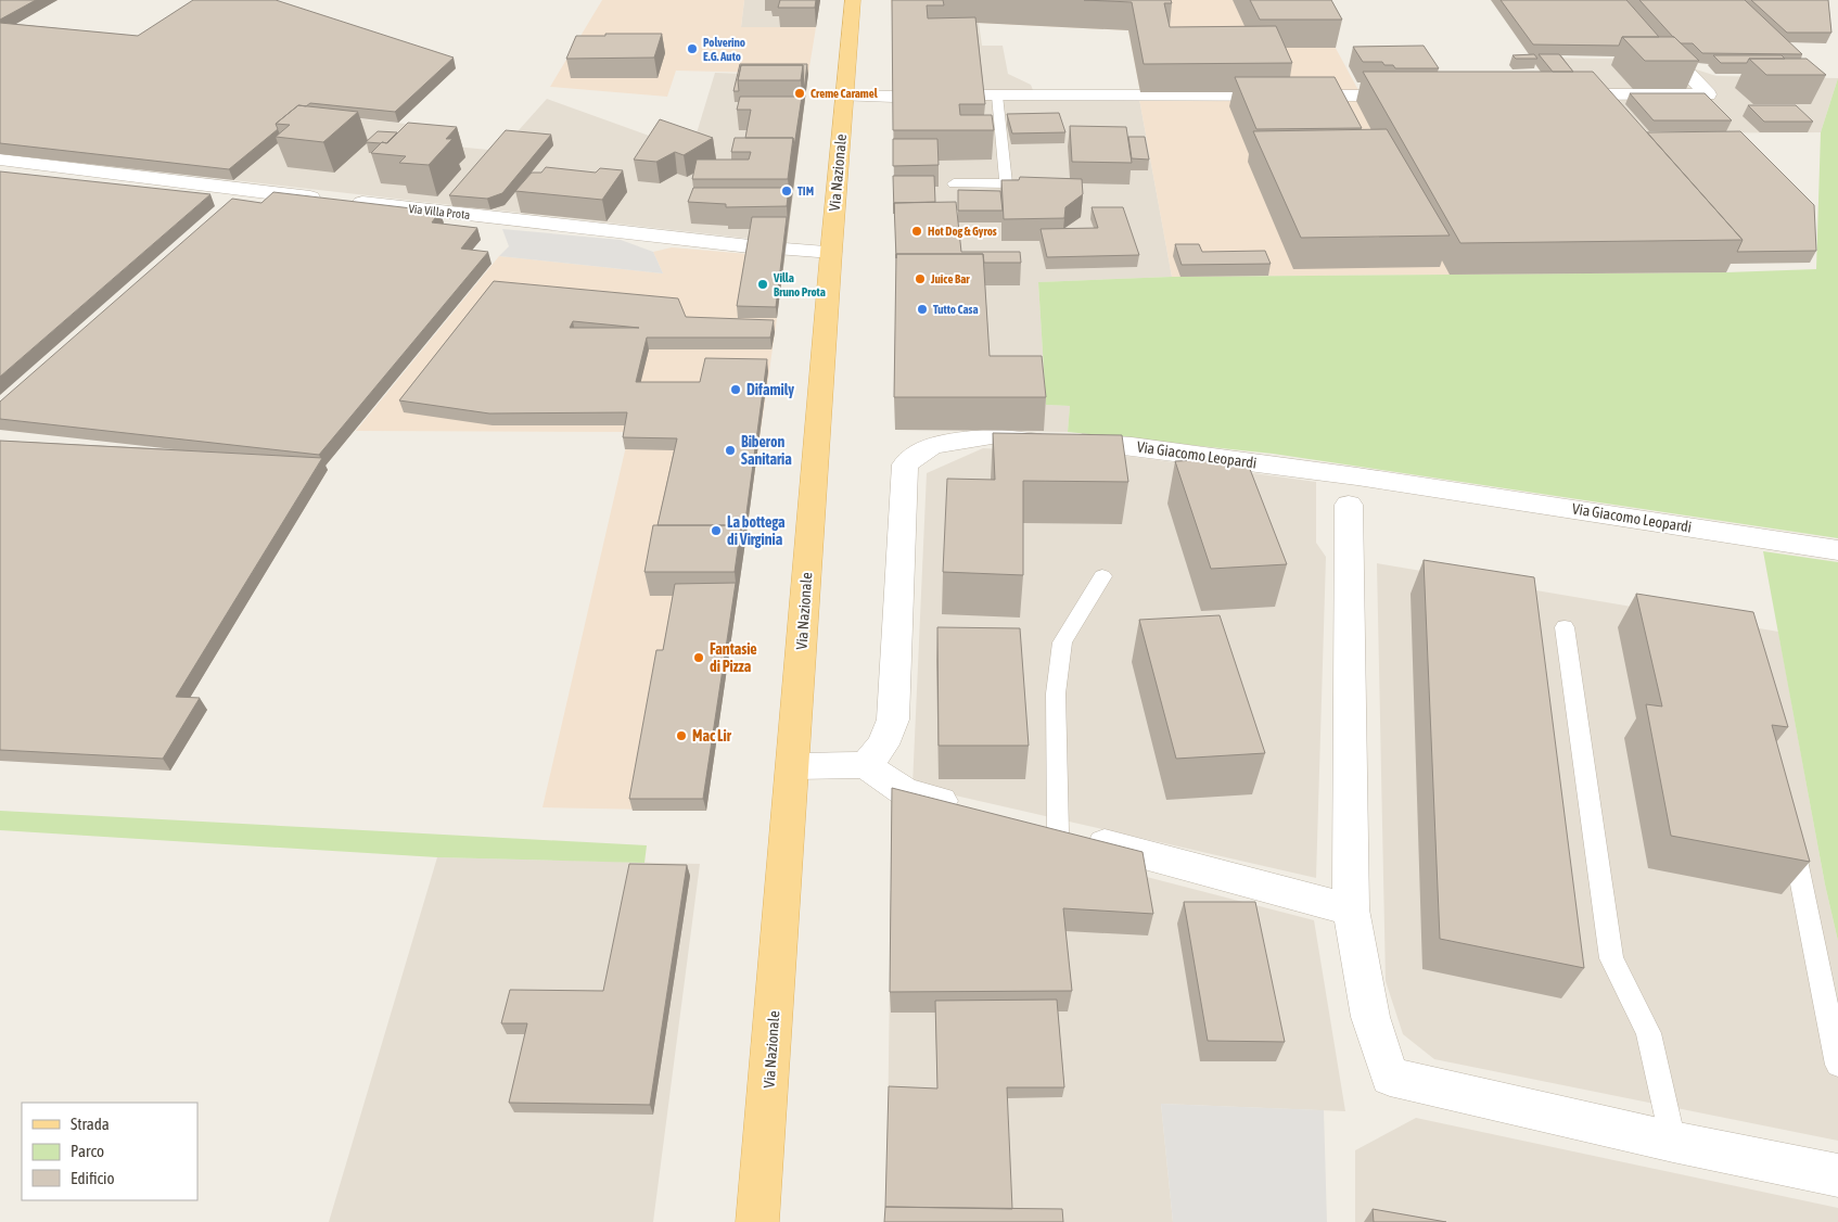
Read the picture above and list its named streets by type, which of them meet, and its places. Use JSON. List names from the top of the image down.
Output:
{
  "streets": {
    "main road": ["Via Nazionale"],
    "street": ["Via Villa Prota", "Via Giacomo Leopardi"]
  },
  "places": [
    "Polverino E.G. Auto",
    "Creme Caramel",
    "TIM",
    "Hot Dog & Gyros",
    "Juice Bar",
    "Villa Bruno Prota",
    "Tutto Casa",
    "Difamily",
    "Biberon Sanitaria",
    "La bottega di Virginia",
    "Fantasie di Pizza",
    "Mac Lir"
  ],
  "legend": ["Strada", "Parco", "Edificio"]
}
